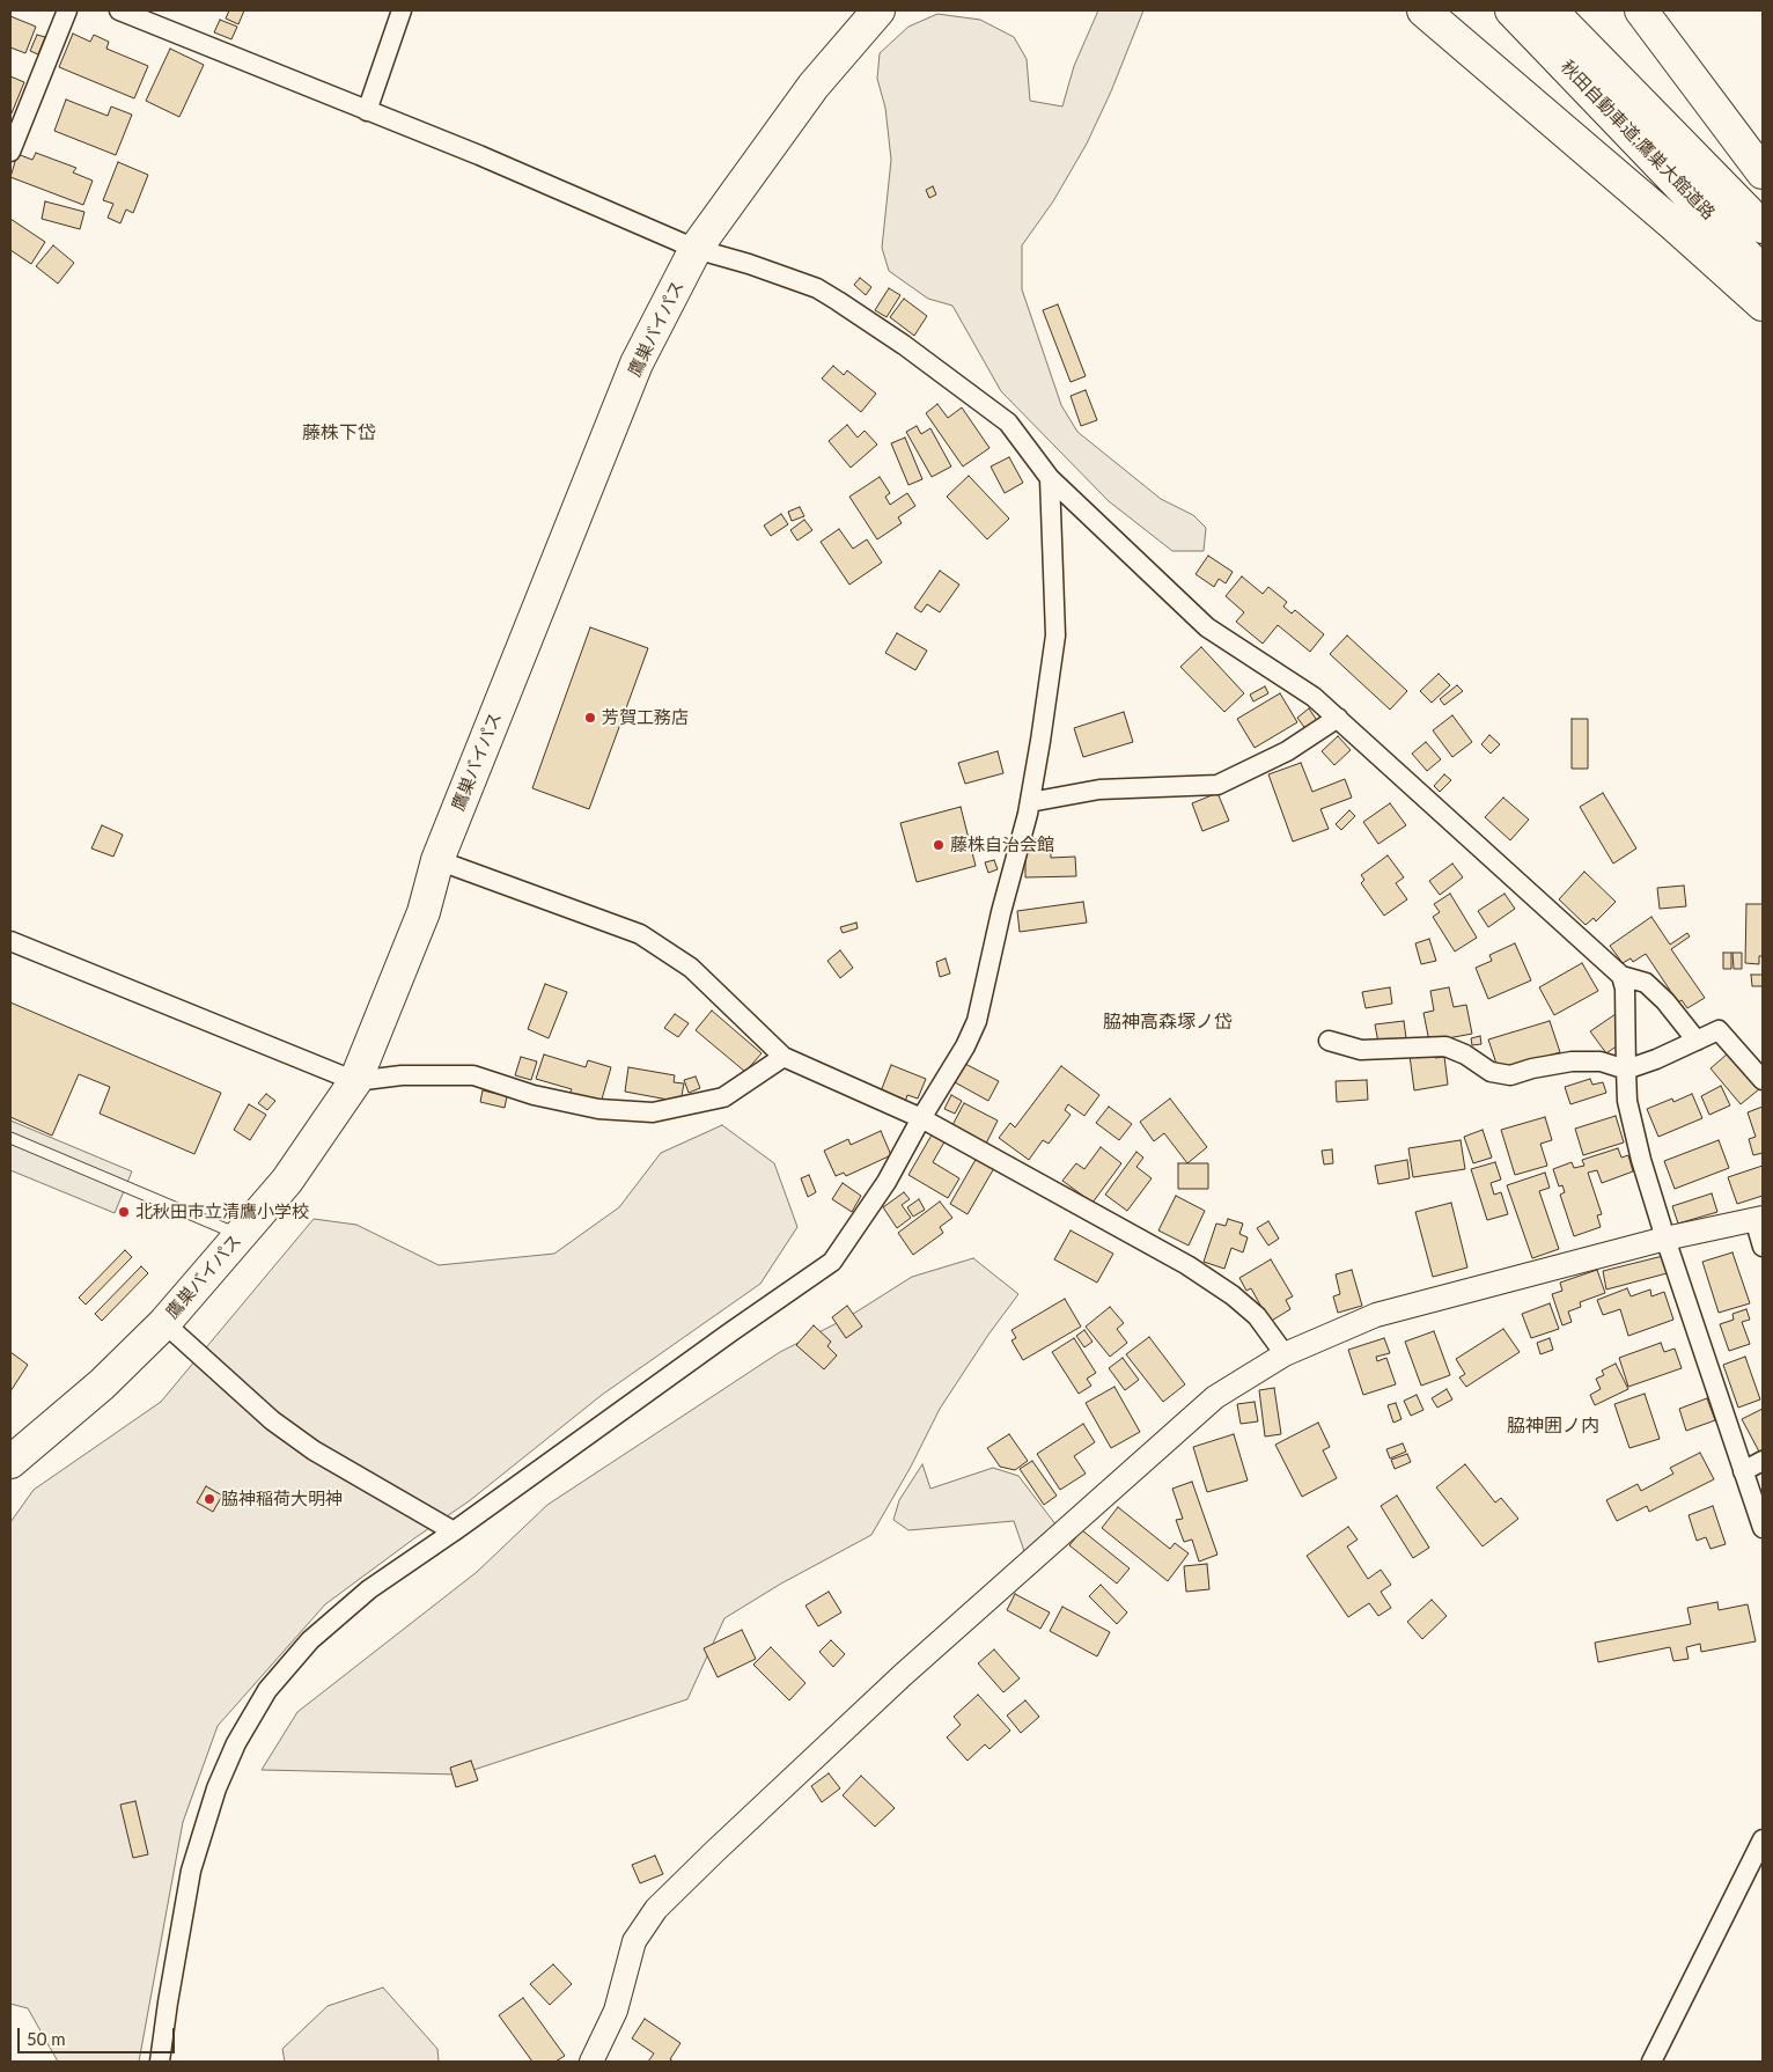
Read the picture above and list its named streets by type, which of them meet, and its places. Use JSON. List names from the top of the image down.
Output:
{
  "streets": {
    "highway": ["秋田自動車道;鷹巣大館道路", "鷹巣バイパス"]
  },
  "districts": ["藤株下岱", "脇神高森塚ノ岱", "脇神囲ノ内"],
  "places": [
    "芳賀工務店",
    "藤株自治会館",
    "北秋田市立清鷹小学校",
    "脇神稲荷大明神"
  ],
  "scale_bar": "50 m"
}
